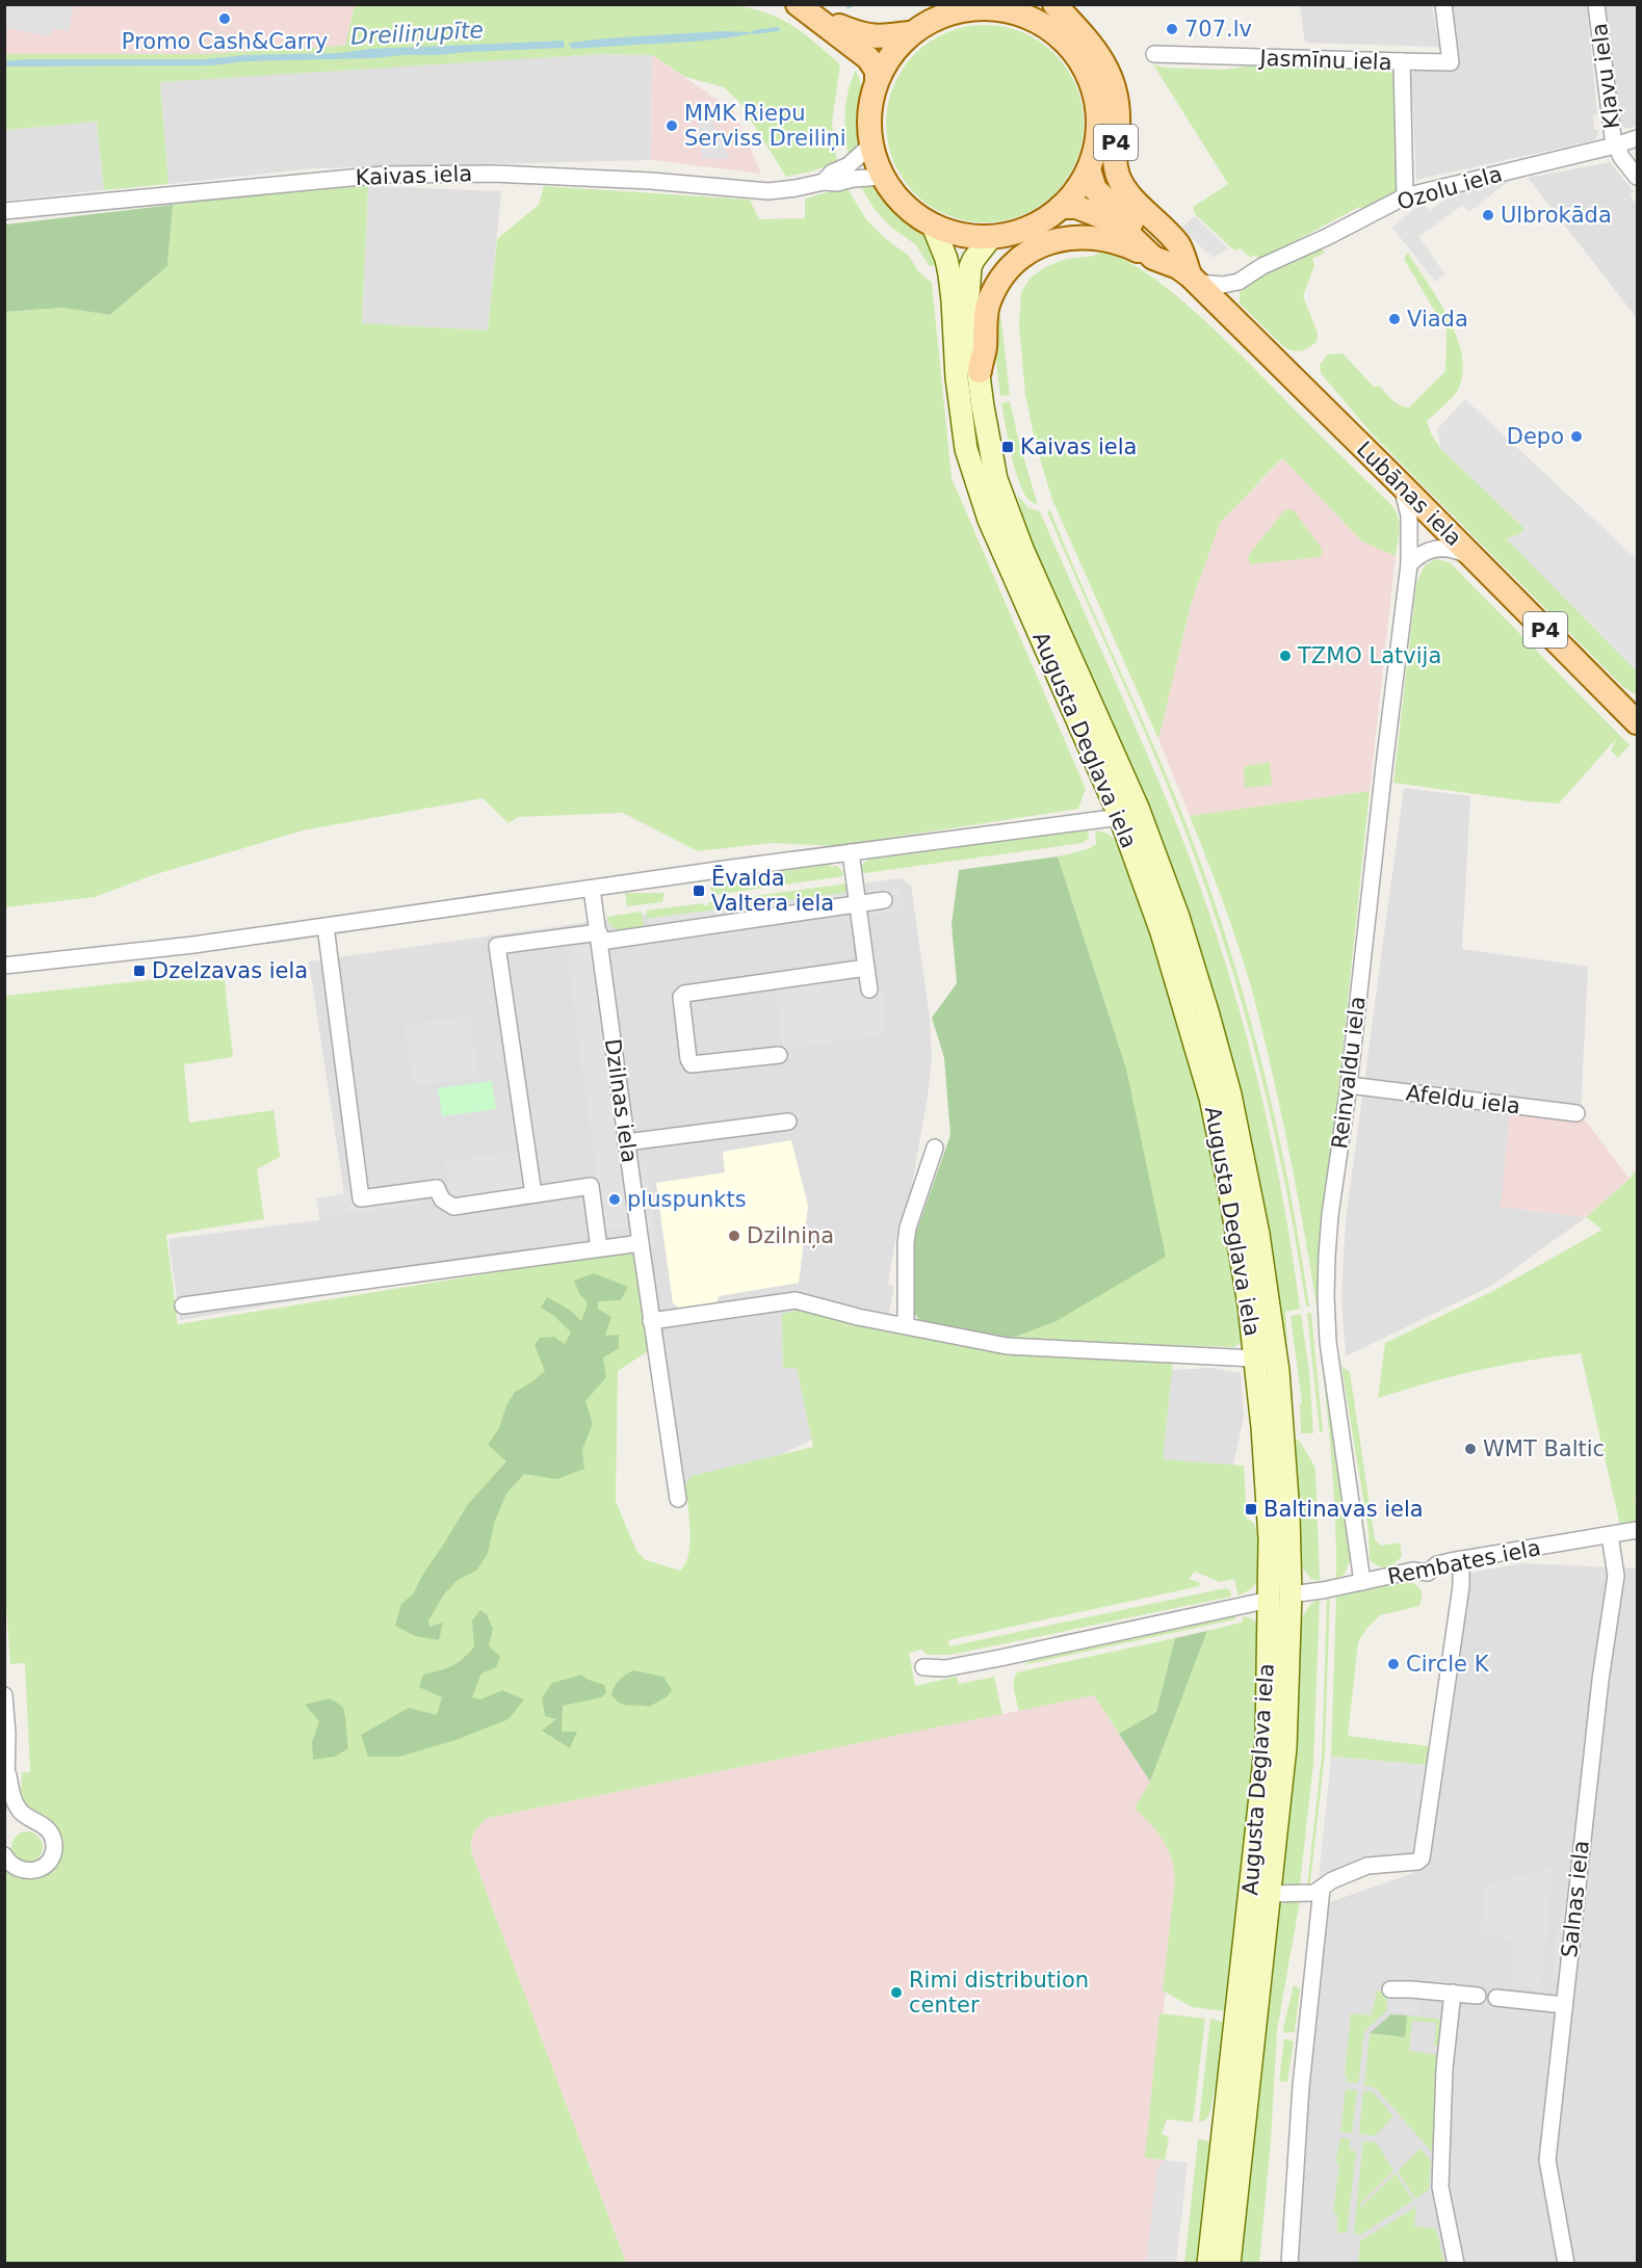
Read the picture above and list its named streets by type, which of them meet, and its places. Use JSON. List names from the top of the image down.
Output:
{
  "streets": {
    "main road": ["P4", "Lubānas iela", "Augusta Deglava iela"],
    "street": [
      "Jasmīnu iela",
      "Kļavu iela",
      "Kaivas iela",
      "Ozolu iela",
      "Reinvaldu iela",
      "Afeldu iela",
      "Dzilnas iela",
      "Rembates iela",
      "Salnas iela"
    ]
  },
  "crossings": [
    ["Jasmīnu iela", "Ozolu iela"],
    ["Kļavu iela", "Ozolu iela"],
    ["P4", "Kaivas iela"],
    ["P4", "Ozolu iela"],
    ["P4", "Lubānas iela"],
    ["P4", "Augusta Deglava iela"],
    ["Ozolu iela", "Lubānas iela"],
    ["Lubānas iela", "Reinvaldu iela"],
    ["Augusta Deglava iela", "Rembates iela"],
    ["Reinvaldu iela", "Afeldu iela"],
    ["Reinvaldu iela", "Rembates iela"],
    ["Rembates iela", "Salnas iela"]
  ],
  "water": ["Dreiliņupīte"],
  "places": {
    "other": [
      "Promo Cash&Carry",
      "707.lv",
      "MMK Riepu Serviss Dreiliņi",
      "Ulbrokāda",
      "Viada",
      "Depo",
      "TZMO Latvija",
      "pluspunkts",
      "Dzilniņa",
      "WMT Baltic",
      "Circle K",
      "Rimi distribution center"
    ],
    "transit": [
      "Kaivas iela",
      "Ēvalda Valtera iela",
      "Dzelzavas iela",
      "Baltinavas iela"
    ]
  }
}
